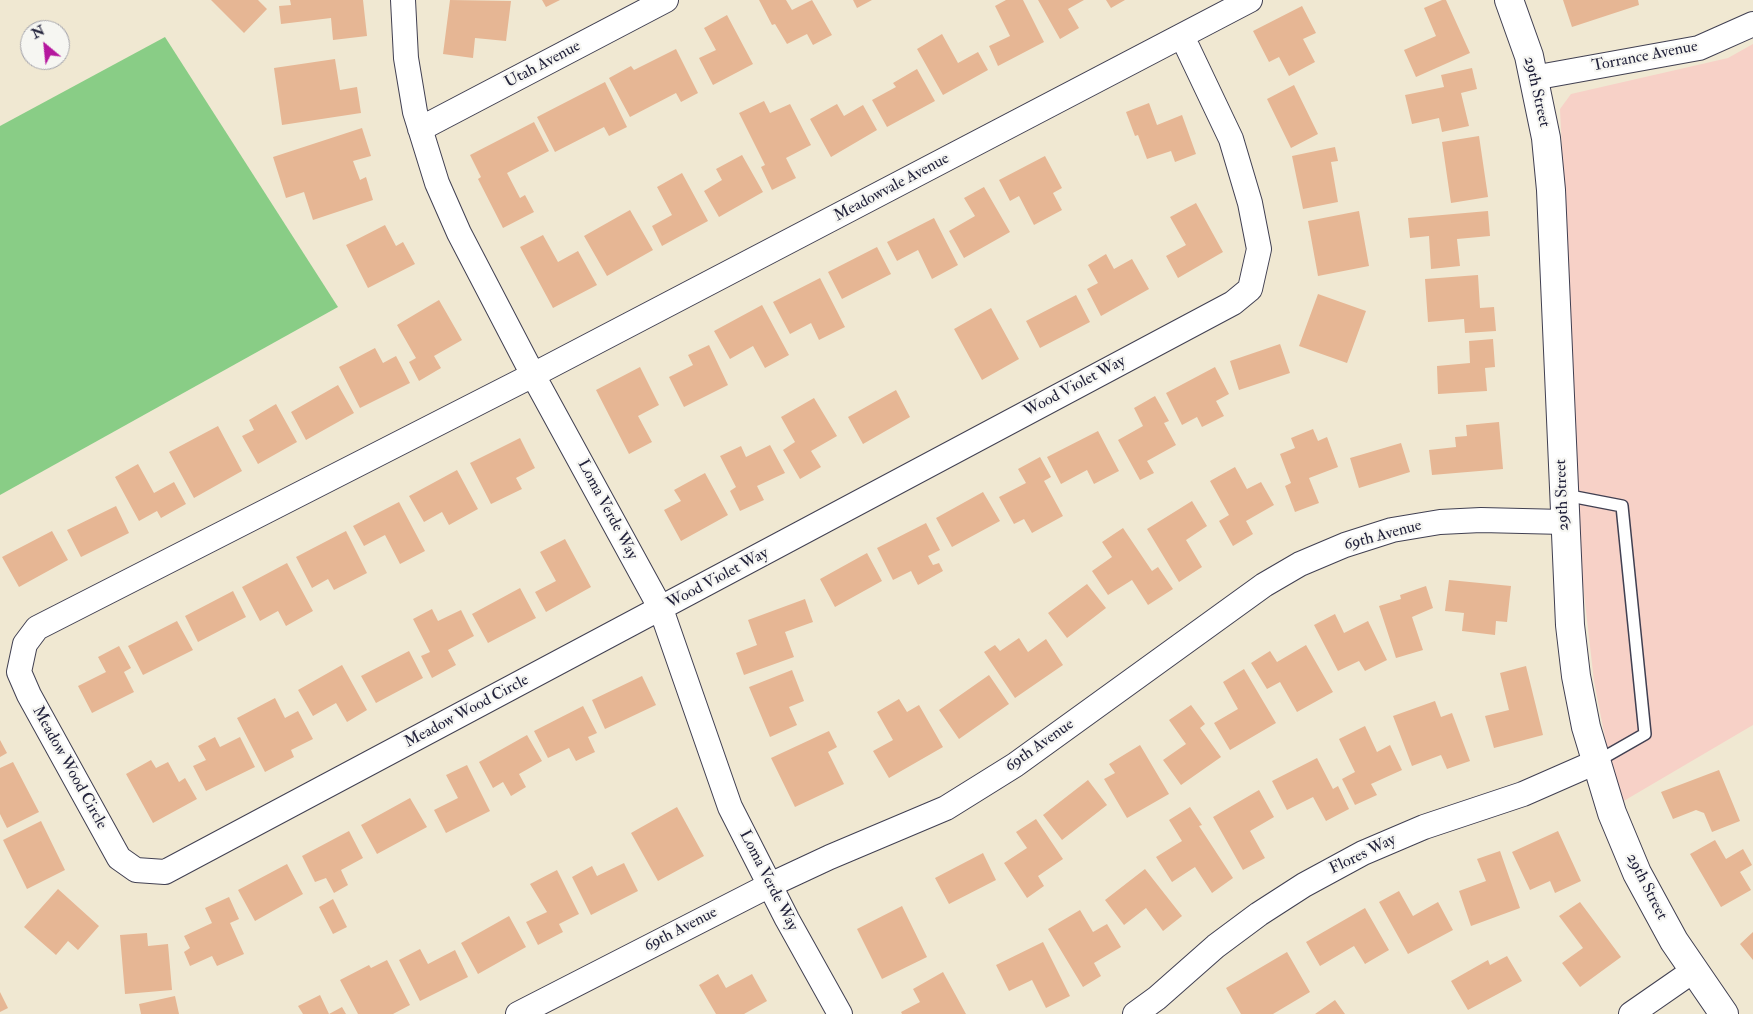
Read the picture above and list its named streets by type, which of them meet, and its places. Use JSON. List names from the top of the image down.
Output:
{
  "streets": {
    "street": [
      "Torrance Avenue",
      "Utah Avenue",
      "29th Street",
      "Meadowvale Avenue",
      "Wood Violet Way",
      "Loma Verde Way",
      "69th Avenue",
      "Meadow Wood Circle",
      "Flores Way"
    ]
  },
  "crossings": [
    ["Torrance Avenue", "29th Street"],
    ["Utah Avenue", "Loma Verde Way"],
    ["29th Street", "69th Avenue"],
    ["29th Street", "Flores Way"],
    ["Meadowvale Avenue", "Wood Violet Way"],
    ["Meadowvale Avenue", "Loma Verde Way"],
    ["Meadowvale Avenue", "Meadow Wood Circle"],
    ["Wood Violet Way", "Loma Verde Way"],
    ["Wood Violet Way", "Meadow Wood Circle"],
    ["Loma Verde Way", "69th Avenue"],
    ["Loma Verde Way", "Meadow Wood Circle"]
  ],
  "north": "top left"
}
